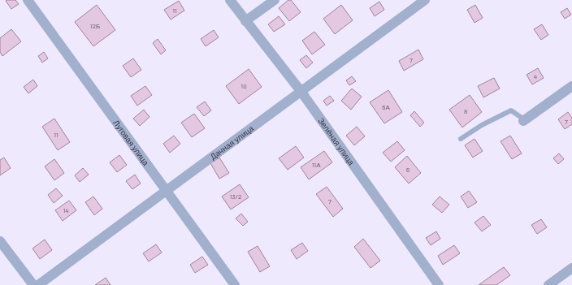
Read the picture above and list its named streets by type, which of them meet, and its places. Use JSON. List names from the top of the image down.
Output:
{
  "streets": {
    "street": ["Зелёная улица", "Луговая улица", "Дачная улица"]
  },
  "crossings": [
    ["Зелёная улица", "Дачная улица"],
    ["Луговая улица", "Дачная улица"]
  ],
  "house_numbers": [
    "11",
    "12Б",
    "7",
    "4",
    "10",
    "6А",
    "8",
    "7",
    "11",
    "11А",
    "6",
    "13/2",
    "7",
    "14"
  ]
}
